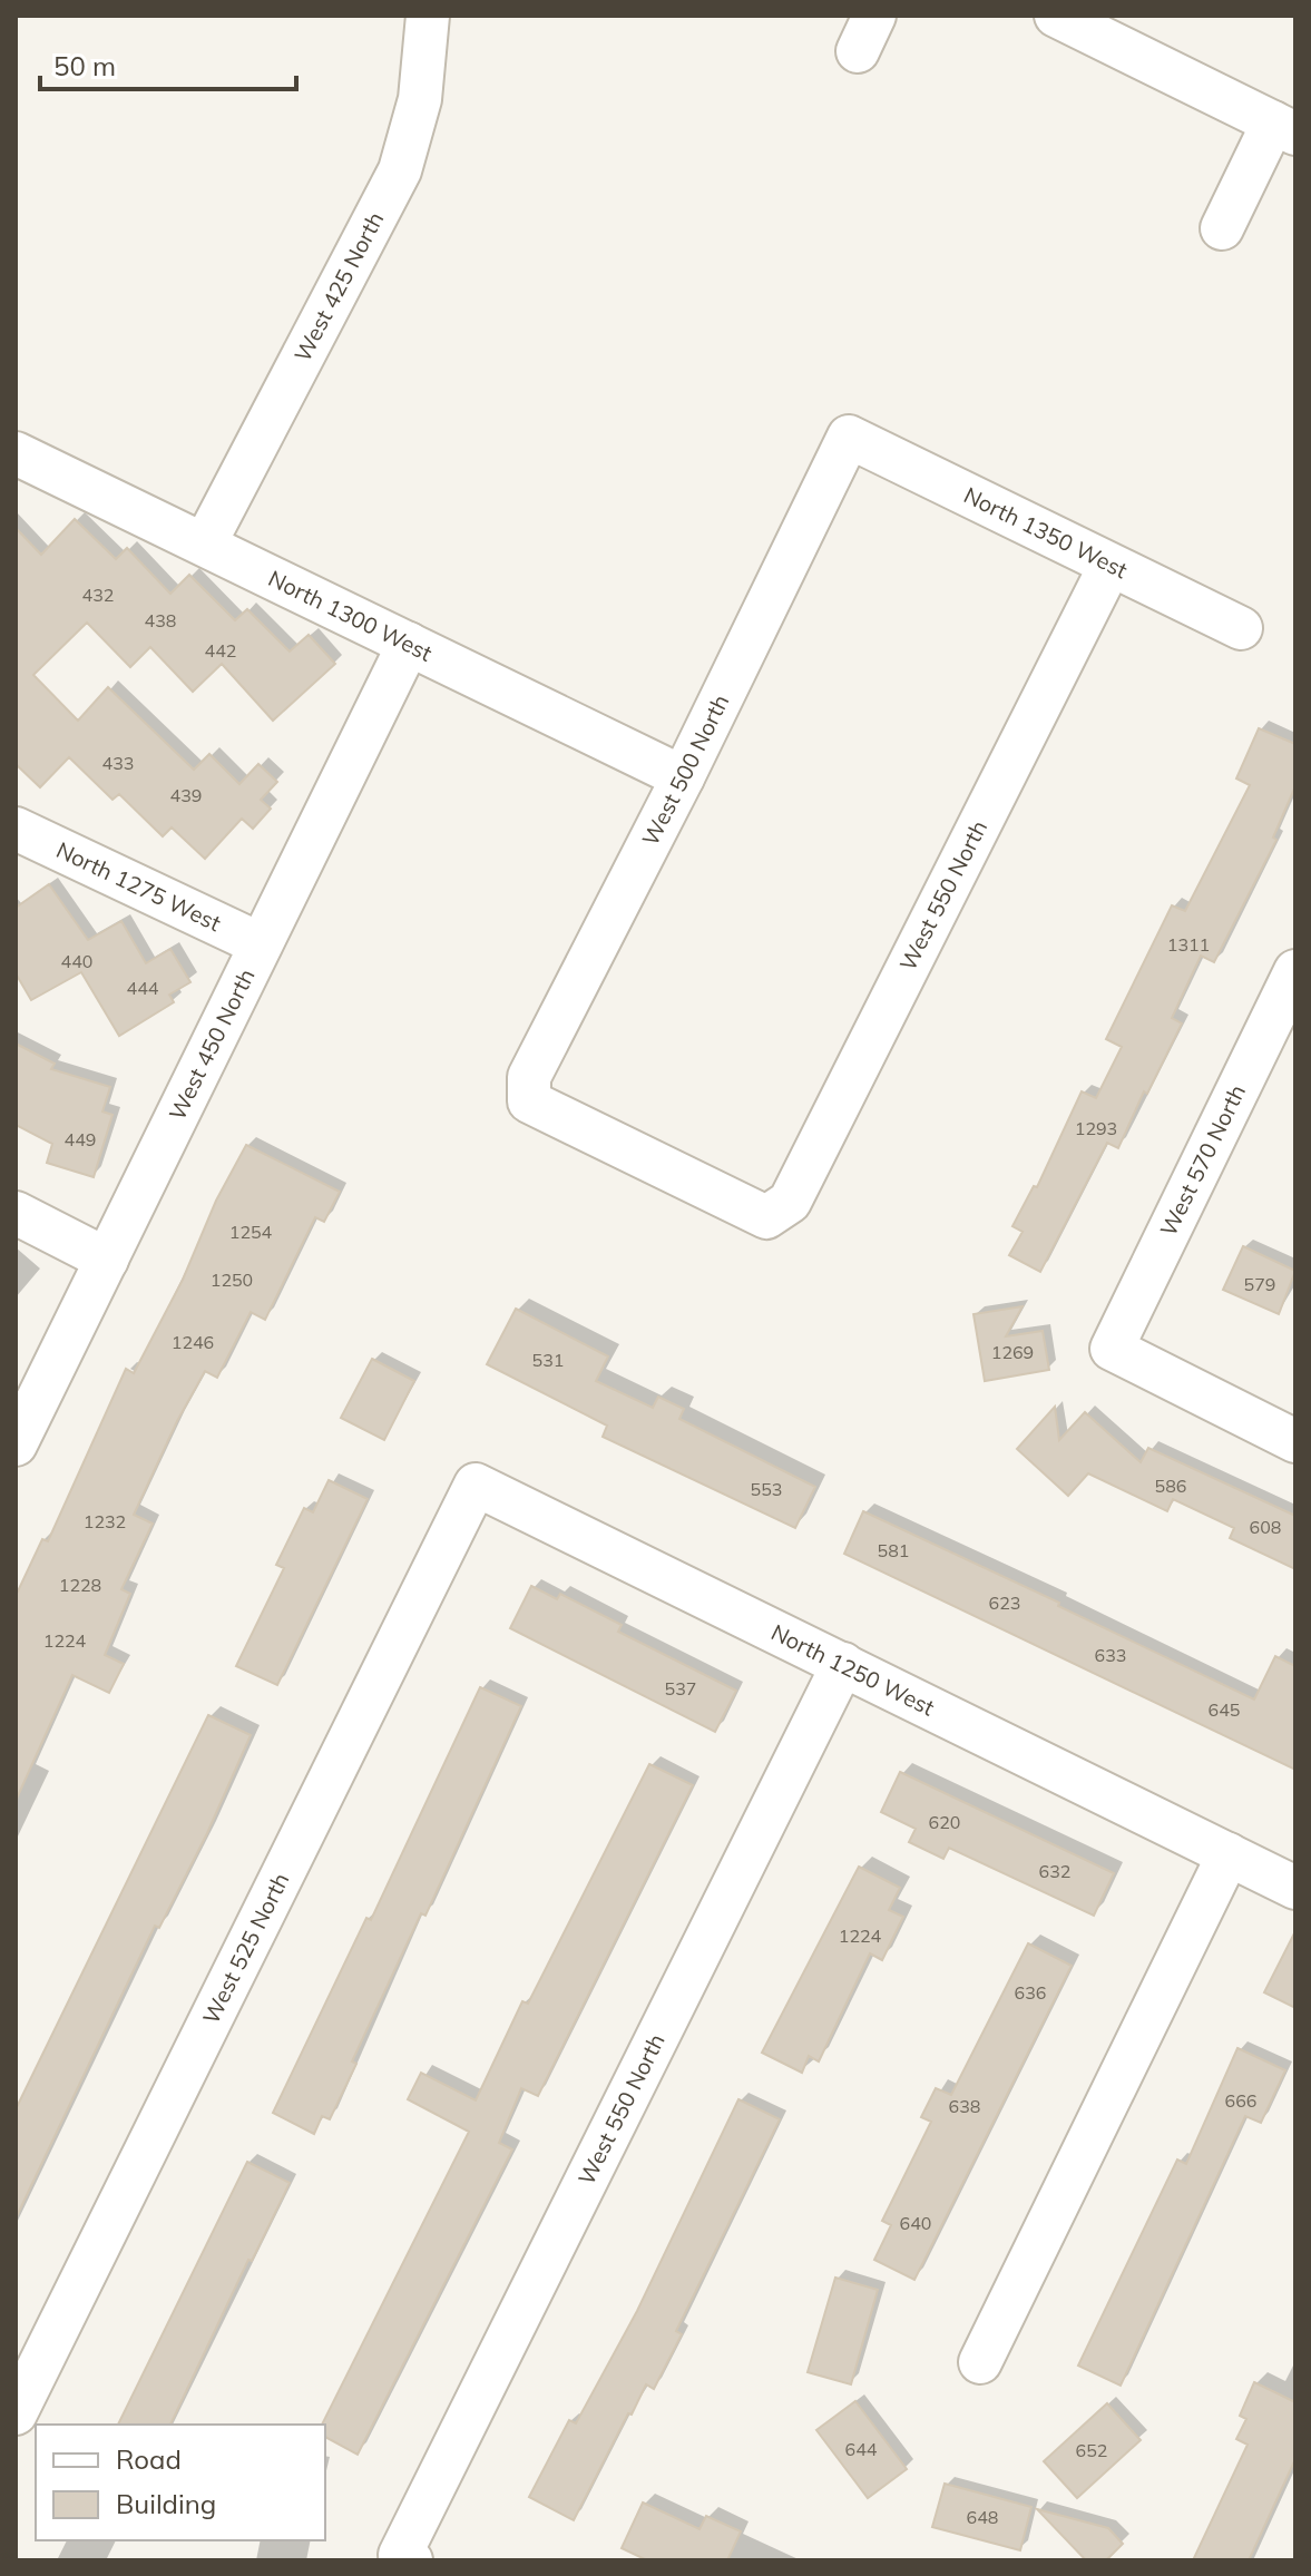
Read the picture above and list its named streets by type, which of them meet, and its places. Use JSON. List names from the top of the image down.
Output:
{
  "streets": {
    "street": [
      "West 425 North",
      "North 1350 West",
      "North 1300 West",
      "West 500 North",
      "North 1275 West",
      "West 550 North",
      "West 450 North",
      "West 570 North",
      "North 1250 West",
      "West 525 North"
    ]
  },
  "crossings": [
    ["West 425 North", "North 1300 West"],
    ["North 1350 West", "West 500 North"],
    ["North 1350 West", "West 550 North"],
    ["North 1300 West", "West 500 North"],
    ["North 1300 West", "West 450 North"],
    ["West 500 North", "West 550 North"],
    ["North 1275 West", "West 450 North"],
    ["West 550 North", "North 1250 West"],
    ["North 1250 West", "West 525 North"]
  ],
  "house_numbers": [
    "432",
    "438",
    "442",
    "433",
    "439",
    "1311",
    "440",
    "444",
    "1293",
    "449",
    "1254",
    "1250",
    "579",
    "1246",
    "1269",
    "531",
    "586",
    "553",
    "1232",
    "608",
    "581",
    "1228",
    "623",
    "1224",
    "633",
    "537",
    "645",
    "620",
    "632",
    "1224",
    "636",
    "666",
    "638",
    "640",
    "644",
    "652",
    "648"
  ],
  "legend": ["Road", "Building"],
  "scale_bar": "50 m"
}
